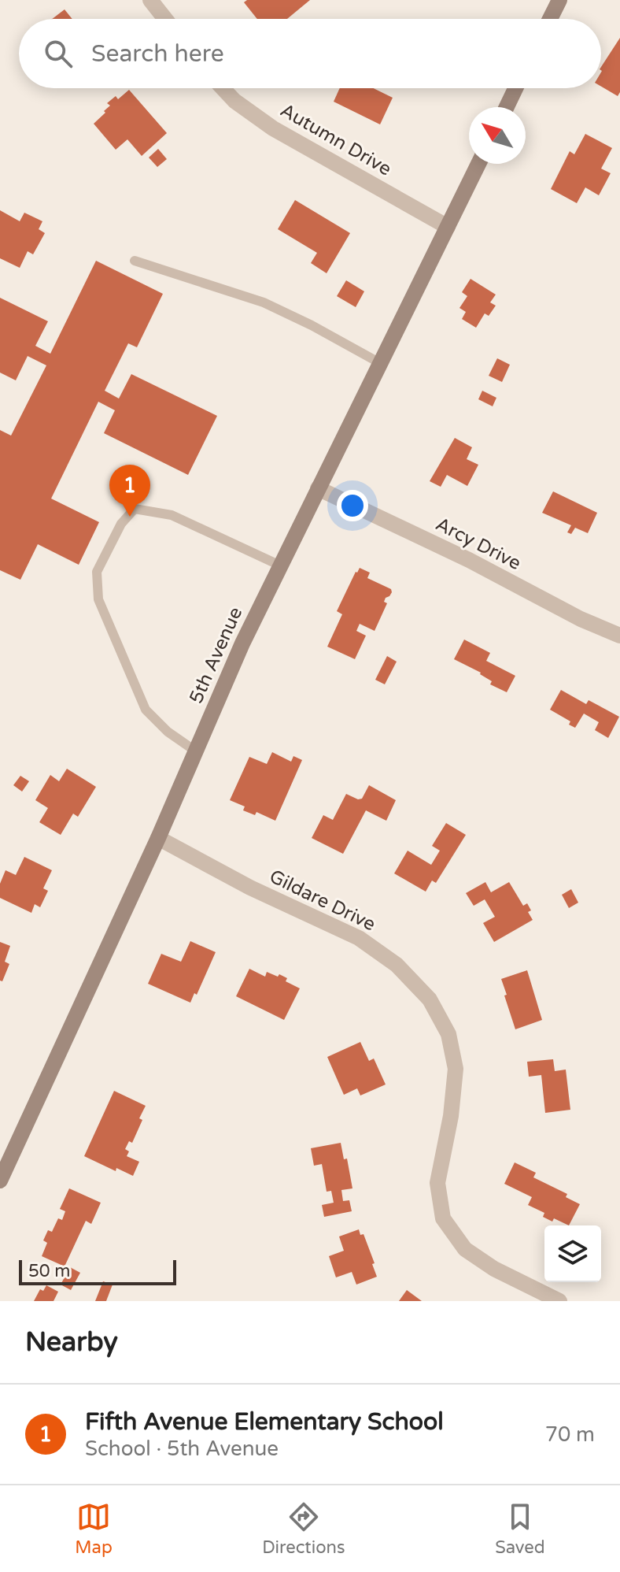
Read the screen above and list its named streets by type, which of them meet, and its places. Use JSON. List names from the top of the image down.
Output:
{
  "streets": {
    "street": [
      "Autumn Drive",
      "Arcy Drive",
      "5th Avenue",
      "Gildare Drive"
    ]
  },
  "crossings": [
    ["Autumn Drive", "5th Avenue"],
    ["Arcy Drive", "5th Avenue"],
    ["5th Avenue", "Gildare Drive"]
  ],
  "scale_bar": "50 m",
  "north": "top left",
  "page": {
    "search": "Search here",
    "pins": "1",
    "scale": "50 m",
    "heading": "Nearby",
    "list": [
      {
        "mark": "1",
        "name": "Fifth Avenue Elementary School",
        "note": "School · 5th Avenue",
        "value": "70 m"
      }
    ],
    "nav": ["Map", "Directions", "Saved"]
  }
}
